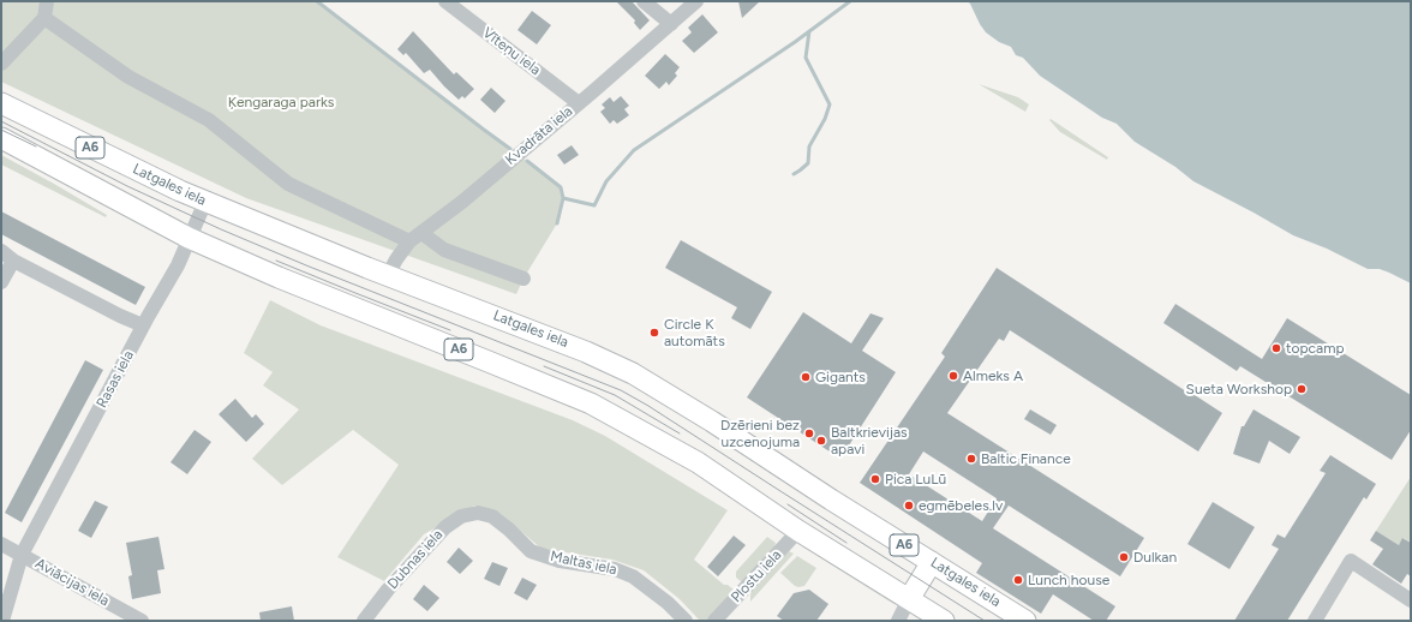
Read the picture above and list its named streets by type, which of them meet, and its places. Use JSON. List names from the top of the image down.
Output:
{
  "streets": {
    "highway": ["A6", "Latgales iela"],
    "street": [
      "Vīteņu iela",
      "Kvadrāta iela",
      "Rasas iela",
      "Dubnas iela",
      "Maltas iela",
      "Plostu iela",
      "Aviācijas iela"
    ]
  },
  "crossings": [
    ["Vīteņu iela", "Kvadrāta iela"],
    ["Kvadrāta iela", "Latgales iela"],
    ["A6", "Rasas iela"],
    ["A6", "Plostu iela"],
    ["Latgales iela", "Rasas iela"],
    ["Rasas iela", "Aviācijas iela"],
    ["Dubnas iela", "Maltas iela"]
  ],
  "parks": ["Ķengaraga parks"],
  "places": [
    "Circle K automāts",
    "topcamp",
    "Almeks A",
    "Gigants",
    "Sueta Workshop",
    "Dzērieni bez uzcenojuma",
    "Baltkrievijas apavi",
    "Baltic Finance",
    "Pica LuLū",
    "egmēbeles.lv",
    "Dulkan",
    "Lunch house"
  ]
}
